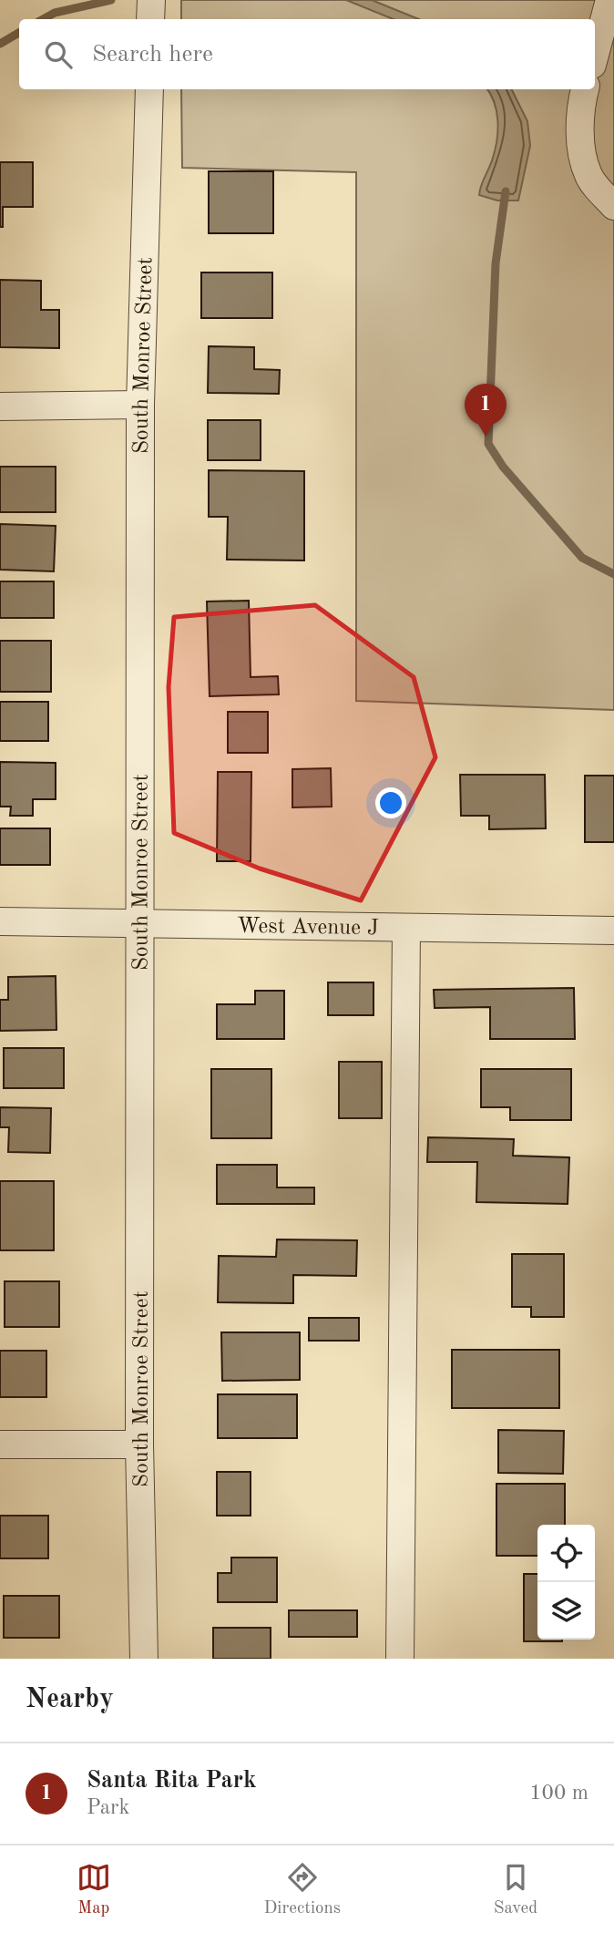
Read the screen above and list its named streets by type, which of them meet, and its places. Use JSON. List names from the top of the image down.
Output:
{
  "streets": {
    "street": ["South Monroe Street", "West Avenue J"]
  },
  "crossings": [
    ["South Monroe Street", "West Avenue J"]
  ],
  "page": {
    "search": "Search here",
    "pins": "1",
    "heading": "Nearby",
    "list": [
      {
        "mark": "1",
        "name": "Santa Rita Park",
        "note": "Park",
        "value": "100 m"
      }
    ],
    "nav": ["Map", "Directions", "Saved"]
  }
}
